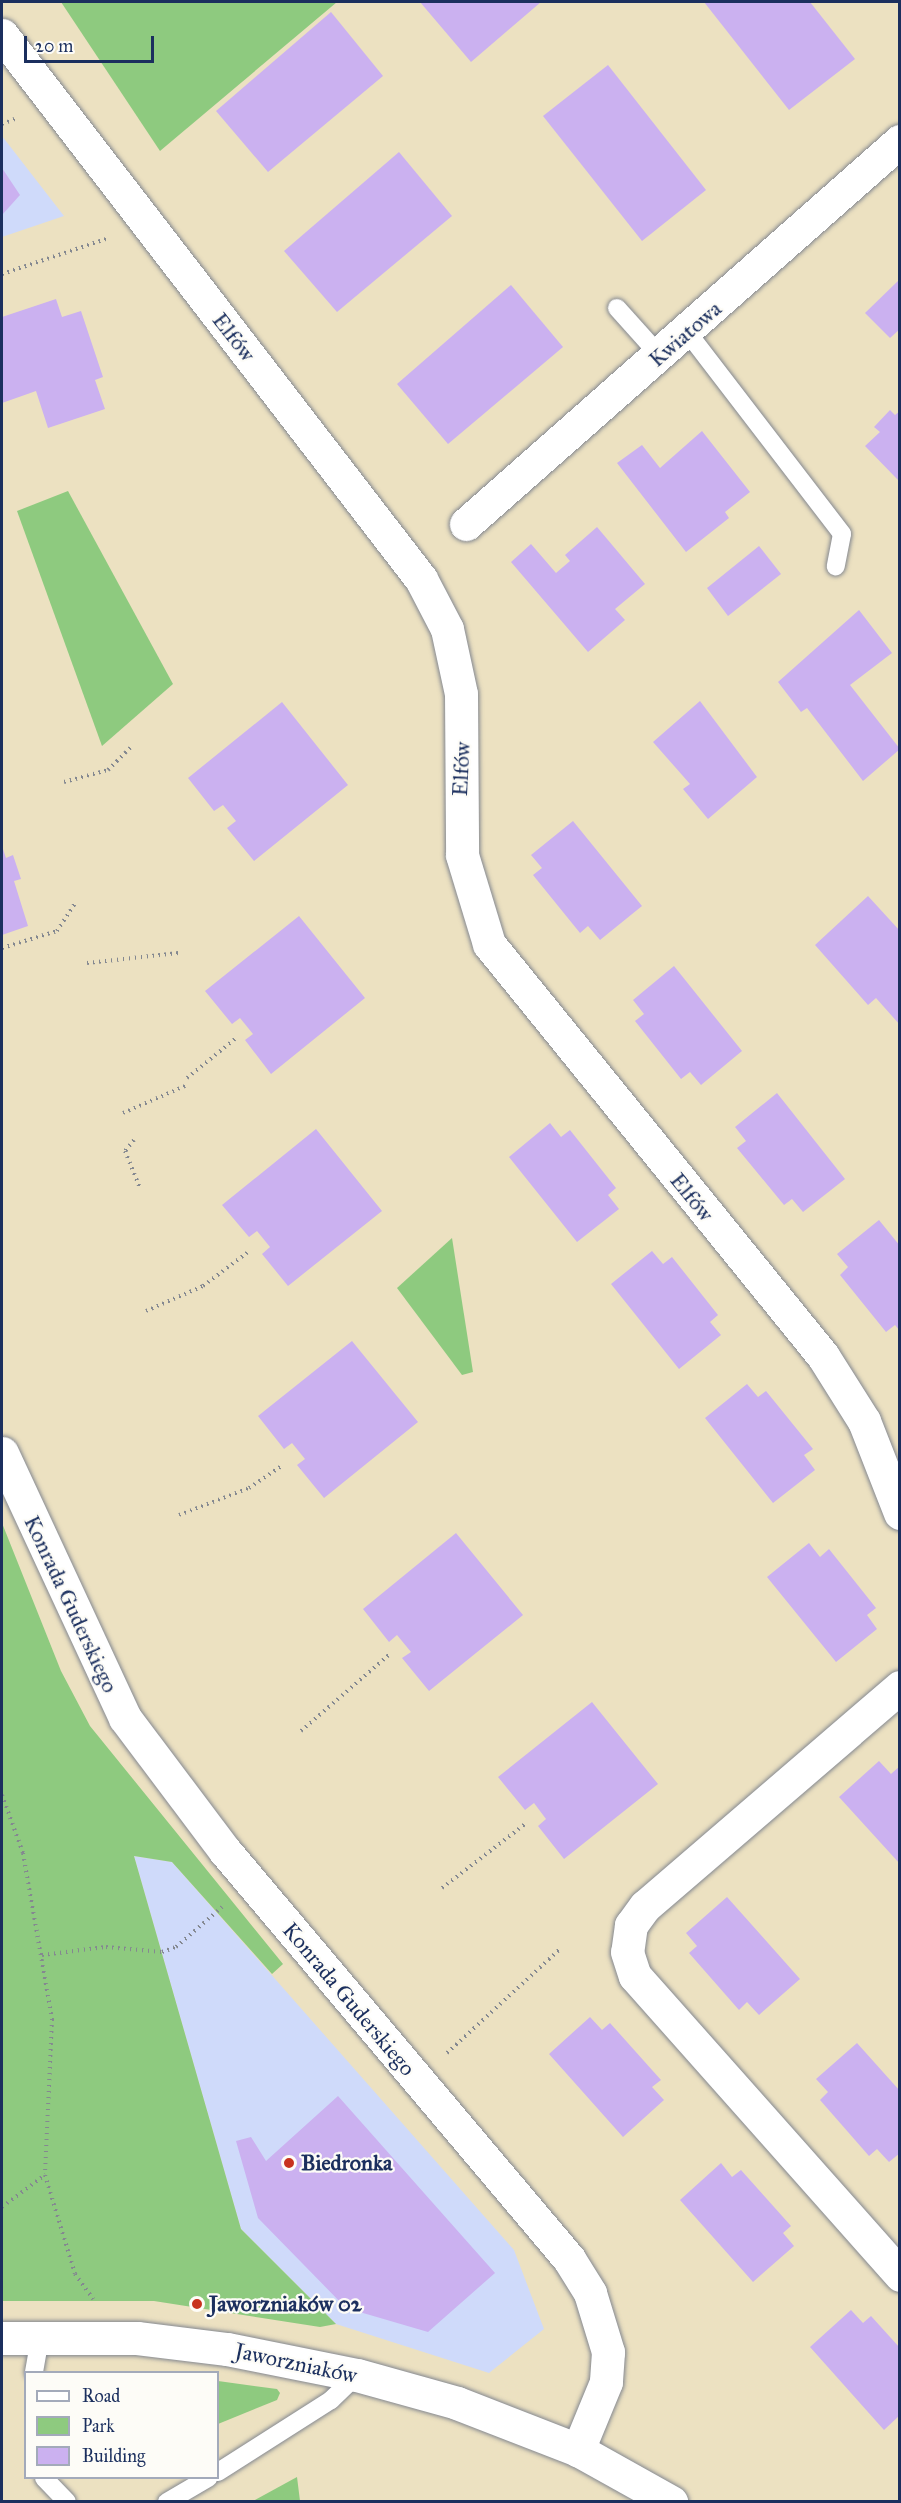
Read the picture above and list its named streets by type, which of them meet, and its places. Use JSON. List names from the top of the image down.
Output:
{
  "streets": {
    "street": [
      "Kwiatowa",
      "Elfów",
      "Konrada Guderskiego",
      "Jaworzniaków"
    ]
  },
  "crossings": [
    ["Konrada Guderskiego", "Jaworzniaków"]
  ],
  "places": ["Biedronka", "Jaworzniaków 02"],
  "legend": ["Road", "Park", "Building"],
  "scale_bar": "20 m"
}
